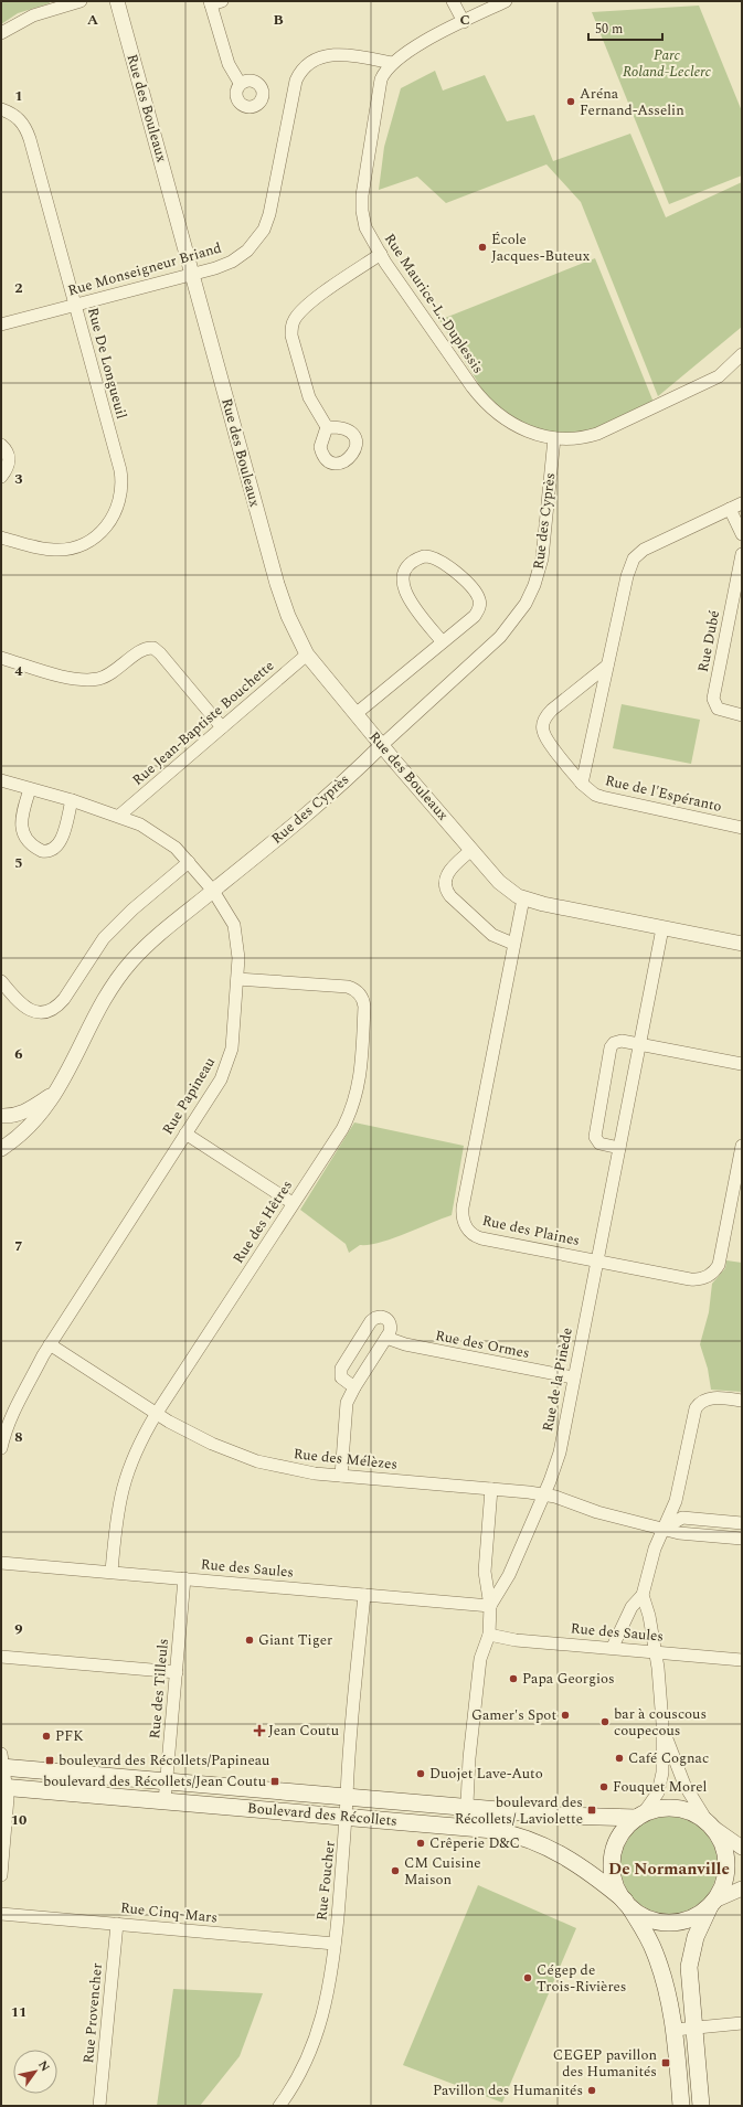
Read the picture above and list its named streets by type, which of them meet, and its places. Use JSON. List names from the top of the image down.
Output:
{
  "streets": {
    "main road": ["Boulevard des Récollets"],
    "street": [
      "Rue des Bouleaux",
      "Rue Monseigneur Briand",
      "Rue Maurice-L.-Duplessis",
      "Rue De Longueuil",
      "Rue des Cyprès",
      "Rue Dubé",
      "Rue Jean-Baptiste Bouchette",
      "Rue de l'Espéranto",
      "Rue Papineau",
      "Rue des Hêtres",
      "Rue des Plaines",
      "Rue des Ormes",
      "Rue de la Pinède",
      "Rue des Mélèzes",
      "Rue des Saules",
      "Rue des Tilleuls",
      "Rue Foucher",
      "Rue Cinq-Mars",
      "Rue Provencher"
    ]
  },
  "crossings": [
    ["Rue des Bouleaux", "Rue Monseigneur Briand"],
    ["Rue des Bouleaux", "Rue des Cyprès"],
    ["Rue des Bouleaux", "Rue Jean-Baptiste Bouchette"],
    ["Rue des Bouleaux", "Rue des Plaines"],
    ["Rue des Bouleaux", "Rue de la Pinède"],
    ["Rue Monseigneur Briand", "Rue Maurice-L.-Duplessis"],
    ["Rue Monseigneur Briand", "Rue De Longueuil"],
    ["Rue Maurice-L.-Duplessis", "Rue des Cyprès"],
    ["Rue des Cyprès", "Rue Papineau"],
    ["Rue Jean-Baptiste Bouchette", "Rue Papineau"],
    ["Rue Papineau", "Rue des Hêtres"],
    ["Rue Papineau", "Rue des Mélèzes"],
    ["Rue des Hêtres", "Rue des Mélèzes"],
    ["Rue des Hêtres", "Rue des Saules"],
    ["Rue des Plaines", "Rue de la Pinède"],
    ["Rue des Ormes", "Rue de la Pinède"],
    ["Rue de la Pinède", "Rue des Mélèzes"],
    ["Rue de la Pinède", "Rue des Saules"],
    ["Rue de la Pinède", "Boulevard des Récollets"],
    ["Rue des Saules", "Rue des Tilleuls"],
    ["Rue des Saules", "Rue Foucher"],
    ["Rue des Tilleuls", "Boulevard des Récollets"],
    ["Boulevard des Récollets", "Rue Foucher"],
    ["Rue Foucher", "Rue Cinq-Mars"],
    ["Rue Cinq-Mars", "Rue Provencher"]
  ],
  "districts": ["De Normanville"],
  "parks": ["Parc Roland-Leclerc"],
  "places": {
    "other": [
      "Aréna Fernand-Asselin",
      "École Jacques-Buteux",
      "Giant Tiger",
      "Papa Georgios",
      "Gamer's Spot",
      "bar à couscous coupecous",
      "PFK",
      "Café Cognac",
      "Duojet Lave-Auto",
      "Fouquet Morel",
      "Crêperie D&C",
      "CM Cuisine Maison",
      "Cégep de Trois-Rivières",
      "Pavillon des Humanités"
    ],
    "health": ["Jean Coutu"],
    "transit": [
      "boulevard des Récollets/Papineau",
      "boulevard des Récollets/Jean Coutu",
      "boulevard des Récollets/ Laviolette",
      "CEGEP pavillon des Humanités"
    ]
  },
  "scale_bar": "50 m",
  "north": "top right",
  "grid": {
    "columns": ["A", "B", "C"],
    "rows": [
      "1",
      "2",
      "3",
      "4",
      "5",
      "6",
      "7",
      "8",
      "9",
      "10",
      "11"
    ]
  }
}
